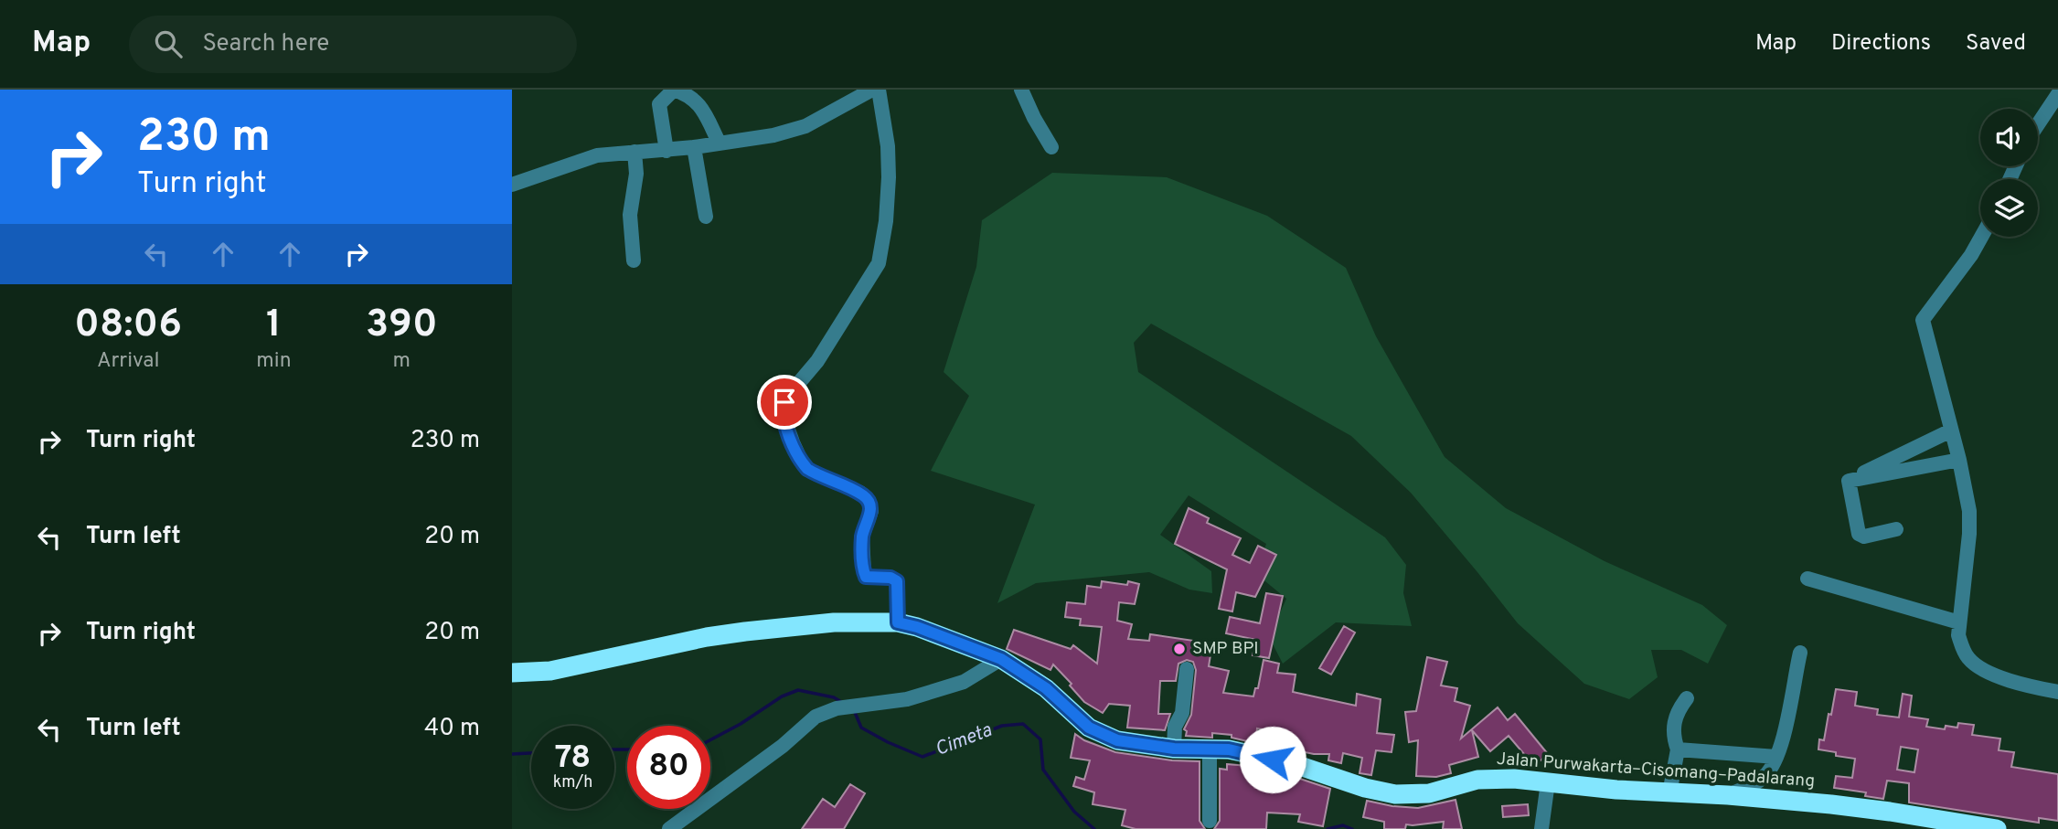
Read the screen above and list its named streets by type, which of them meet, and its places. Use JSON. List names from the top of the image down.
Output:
{
  "streets": {
    "highway": ["Jalan Purwakarta–Cisomang–Padalarang"]
  },
  "water": ["Cimeta"],
  "places": ["SMP BPI"],
  "page": {
    "header": "Map",
    "search": "Search here",
    "nav": ["Map", "Directions", "Saved"],
    "turn": ["230 m", "Turn right"],
    "eta": [
      "08:06",
      "Arrival",
      "1",
      "min",
      "390",
      "m"
    ],
    "list": [
      {
        "name": "Turn right",
        "value": "230 m"
      },
      {
        "name": "Turn left",
        "value": "20 m"
      },
      {
        "name": "Turn right",
        "value": "20 m"
      },
      {
        "name": "Turn left",
        "value": "40 m"
      }
    ],
    "speed": "78 km/h",
    "limit": "80"
  }
}
